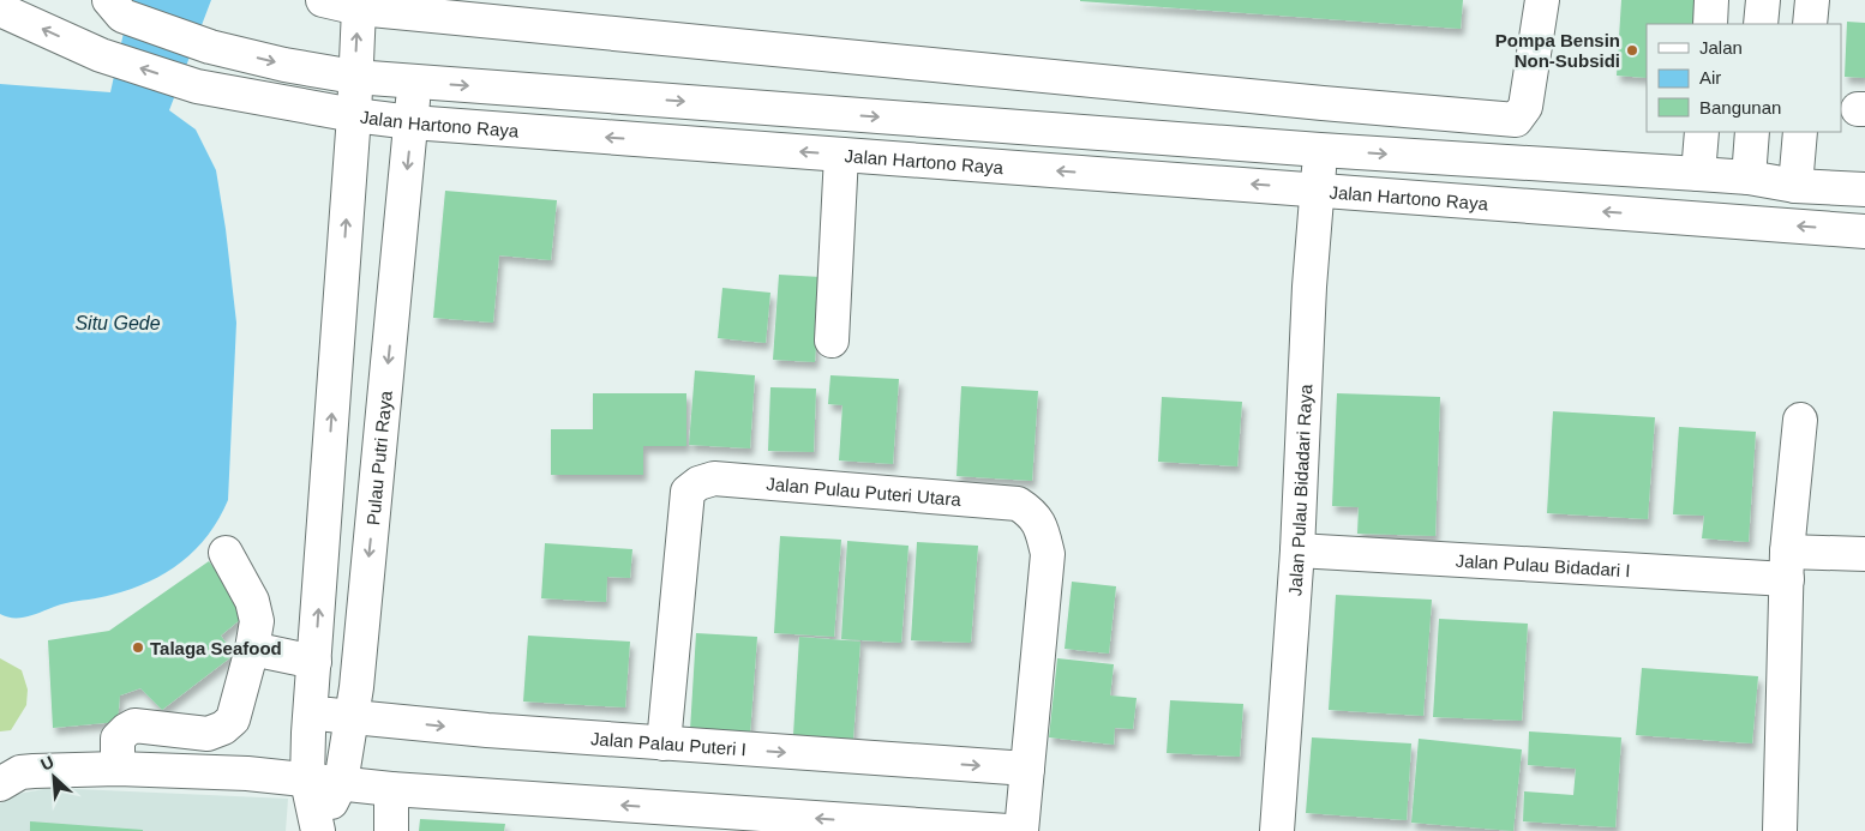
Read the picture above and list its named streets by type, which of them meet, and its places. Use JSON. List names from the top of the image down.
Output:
{
  "streets": {
    "street": [
      "Jalan Hartono Raya",
      "Pulau Putri Raya",
      "Jalan Pulau Puteri Utara",
      "Jalan Pulau Bidadari Raya",
      "Jalan Pulau Bidadari I",
      "Jalan Palau Puteri I"
    ]
  },
  "crossings": [
    ["Jalan Hartono Raya", "Pulau Putri Raya"],
    ["Jalan Hartono Raya", "Jalan Pulau Bidadari Raya"],
    ["Pulau Putri Raya", "Jalan Palau Puteri I"],
    ["Jalan Pulau Puteri Utara", "Jalan Palau Puteri I"],
    ["Jalan Pulau Bidadari Raya", "Jalan Pulau Bidadari I"]
  ],
  "water": ["Situ Gede"],
  "places": ["Pompa Bensin Non-Subsidi", "Talaga Seafood"],
  "legend": ["Jalan", "Air", "Bangunan"],
  "north": "top left"
}
